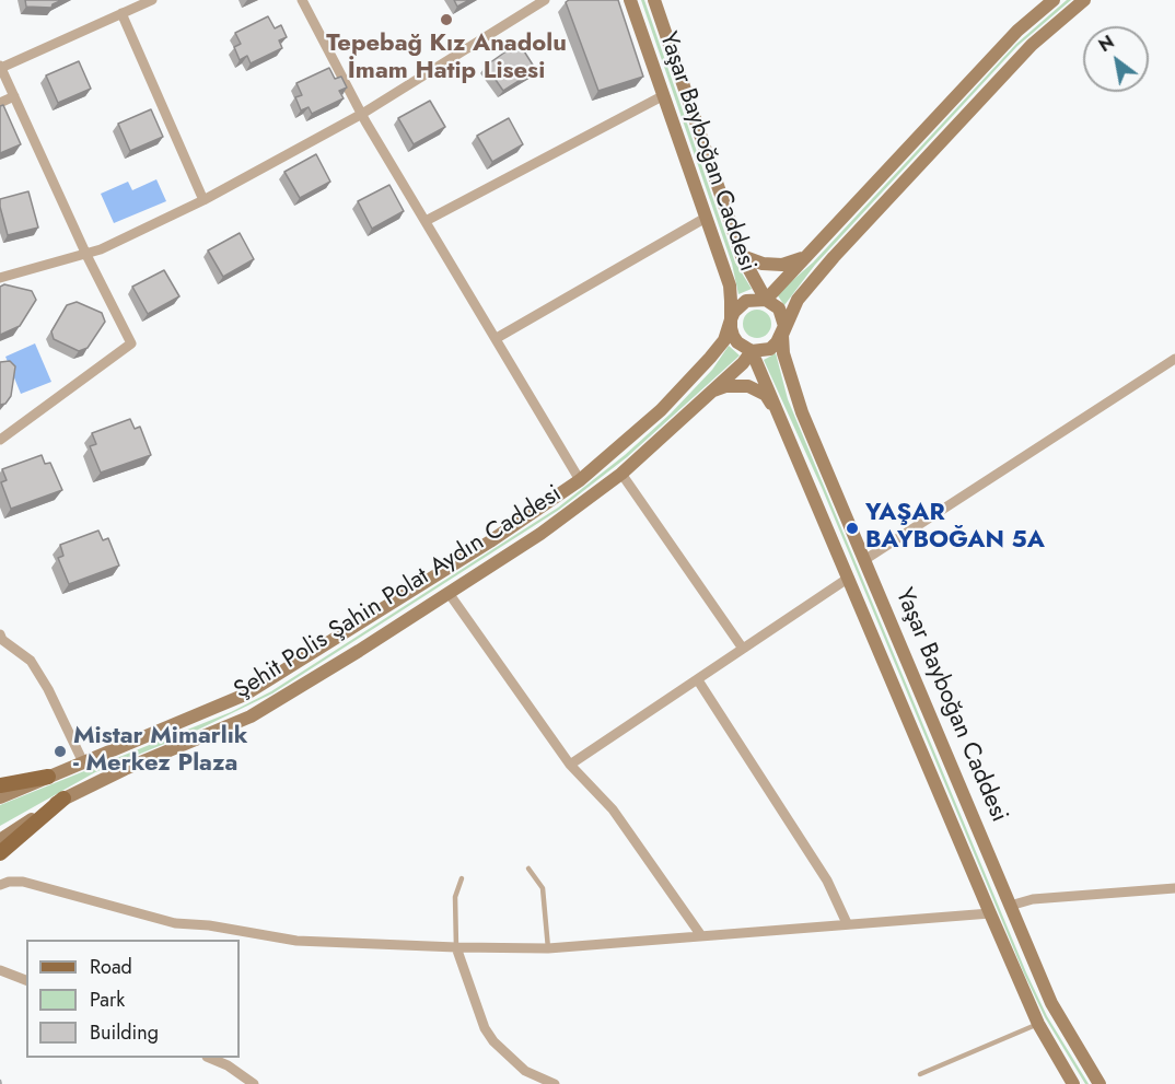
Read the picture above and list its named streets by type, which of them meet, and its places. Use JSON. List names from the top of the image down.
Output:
{
  "streets": {
    "main road": ["Yaşar Bayboğan Caddesi", "Şehit Polis Şahin Polat Aydın Caddesi"]
  },
  "crossings": [
    ["Yaşar Bayboğan Caddesi", "Şehit Polis Şahin Polat Aydın Caddesi"]
  ],
  "places": ["Tepebağ Kız Anadolu İmam Hatip Lisesi", "YAŞAR BAYBOĞAN 5A", "Mistar Mimarlık - Merkez Plaza"],
  "legend": ["Road", "Park", "Building"],
  "north": "top left"
}
